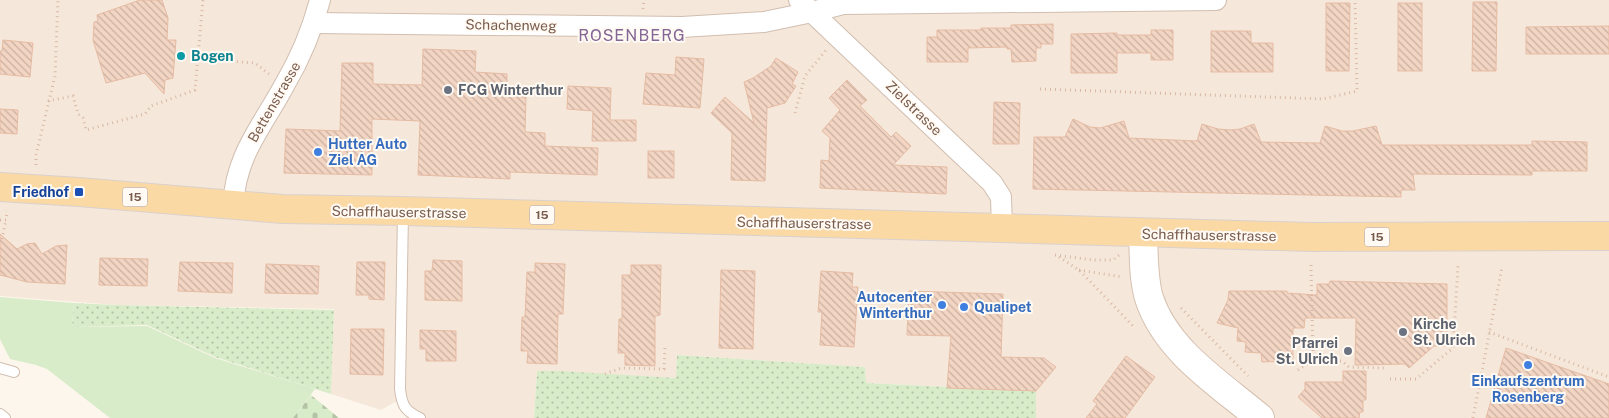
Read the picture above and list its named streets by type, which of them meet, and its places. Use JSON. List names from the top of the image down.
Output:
{
  "streets": {
    "main road": ["15", "Schaffhauserstrasse"],
    "street": ["Schachenweg", "Bettenstrasse", "Zielstrasse"]
  },
  "crossings": [
    ["Schachenweg", "Bettenstrasse"],
    ["Schachenweg", "Zielstrasse"],
    ["Bettenstrasse", "Schaffhauserstrasse"],
    ["Zielstrasse", "Schaffhauserstrasse"]
  ],
  "districts": ["ROSENBERG"],
  "places": {
    "other": [
      "Bogen",
      "FCG Winterthur",
      "Hutter Auto Ziel AG",
      "Autocenter Winterthur",
      "Qualipet",
      "Kirche St. Ulrich",
      "Pfarrei St. Ulrich",
      "Einkaufszentrum Rosenberg"
    ],
    "transit": ["Friedhof"]
  }
}
